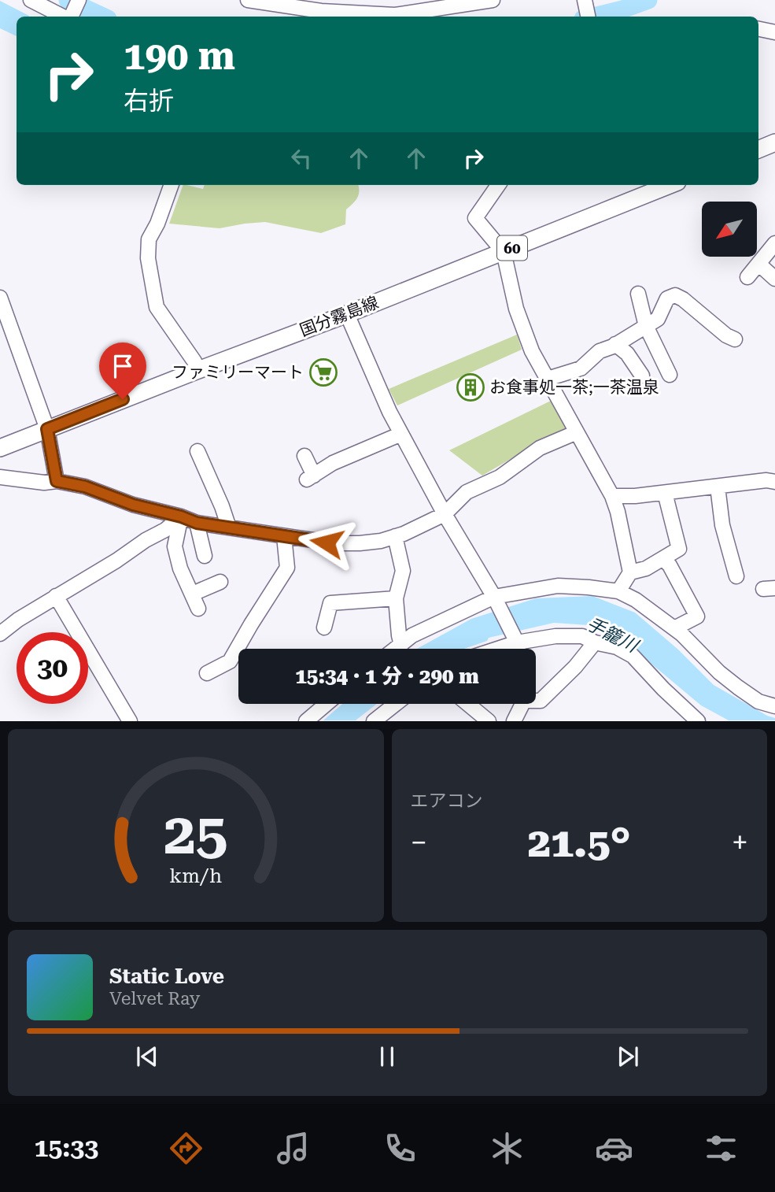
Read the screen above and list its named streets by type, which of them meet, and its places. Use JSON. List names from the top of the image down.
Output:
{
  "streets": {
    "main road": ["60", "国分霧島線"]
  },
  "water": ["手籠川"],
  "places": {
    "supermarket": ["ファミリーマート"],
    "building": ["お食事処一茶;一茶温泉"]
  },
  "north": "bottom left",
  "page": {
    "turn": ["190 m", "右折"],
    "limit": "30",
    "trip": "15:34 · 1 分 · 290 m",
    "tile": "エアコン",
    "heat": ["−", "21.5°", "+"],
    "song": ["Static Love", "Velvet Ray"],
    "tabs": "15:33",
    "gauge": ["25", "km/h"]
  }
}
